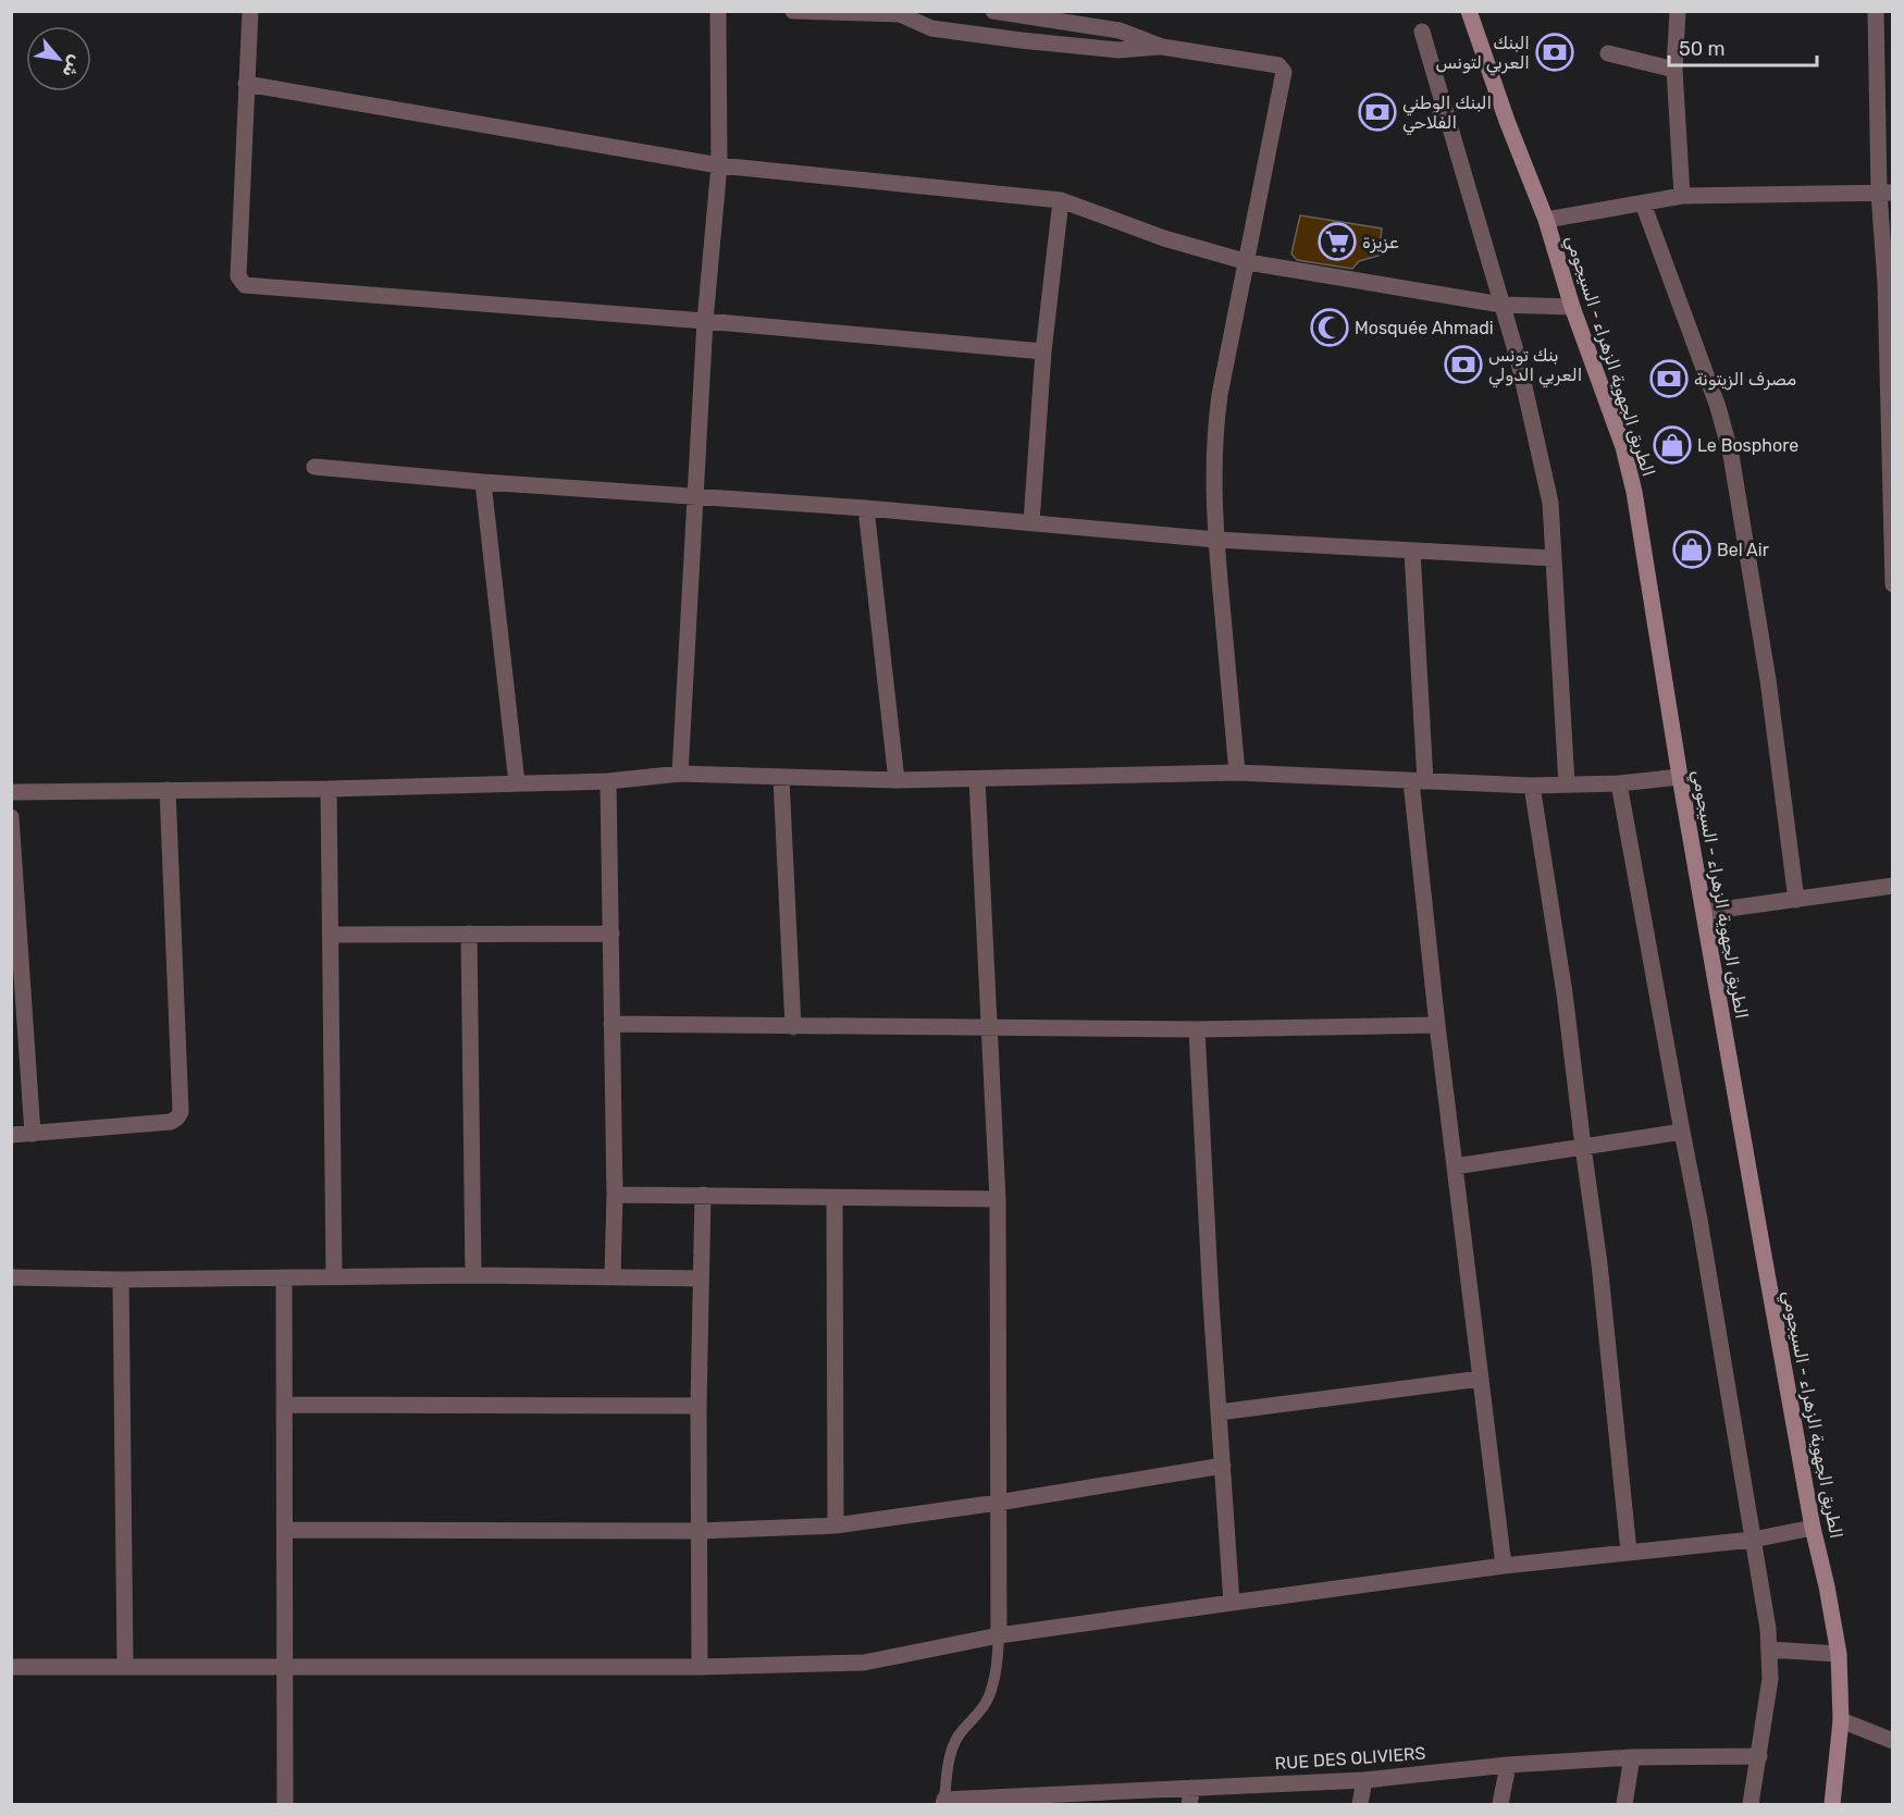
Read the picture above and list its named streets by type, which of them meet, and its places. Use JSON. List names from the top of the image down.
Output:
{
  "streets": {
    "main road": ["الطريق الجهوية الزهراء - السيجومي"],
    "street": ["RUE DES OLIVIERS"]
  },
  "places": {
    "bank": [
      "البنك العربي لتونس",
      "البنك الوطني الفلاحي",
      "بنك تونس العربي الدولي",
      "مصرف الزيتونة"
    ],
    "supermarket": ["عزيزة"],
    "mosque": ["Mosquée Ahmadi"],
    "shop": ["Le Bosphore", "Bel Air"]
  },
  "scale_bar": "50 m",
  "north": "bottom right"
}
